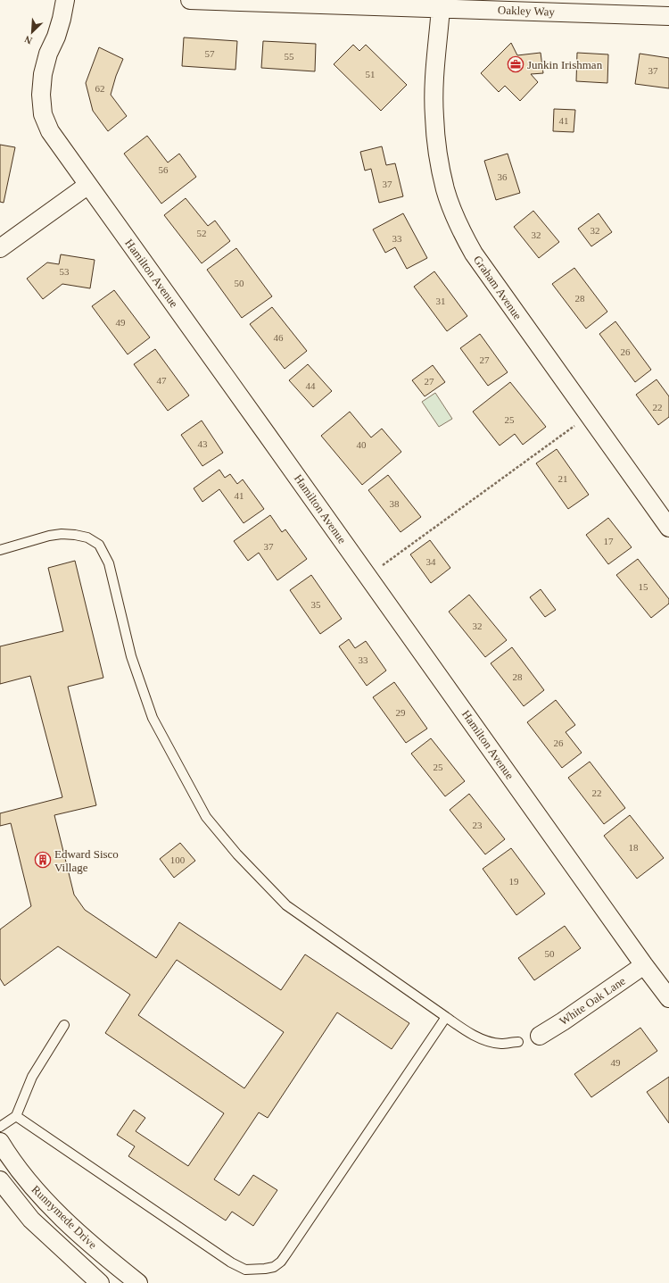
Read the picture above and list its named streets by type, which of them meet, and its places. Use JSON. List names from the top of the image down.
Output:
{
  "streets": {
    "street": [
      "Oakley Way",
      "Hamilton Avenue",
      "Graham Avenue",
      "White Oak Lane",
      "Runnymede Drive"
    ]
  },
  "crossings": [
    ["Oakley Way", "Graham Avenue"],
    ["Hamilton Avenue", "White Oak Lane"]
  ],
  "places": {
    "office": ["Junkin Irishman"],
    "building": ["Edward Sisco Village"]
  },
  "house_numbers": [
    "57",
    "55",
    "37",
    "51",
    "62",
    "41",
    "56",
    "36",
    "37",
    "32",
    "52",
    "32",
    "33",
    "53",
    "50",
    "28",
    "31",
    "49",
    "46",
    "26",
    "27",
    "47",
    "27",
    "44",
    "22",
    "25",
    "43",
    "40",
    "21",
    "41",
    "38",
    "17",
    "37",
    "34",
    "15",
    "35",
    "32",
    "33",
    "28",
    "29",
    "26",
    "25",
    "22",
    "23",
    "18",
    "100",
    "19",
    "50",
    "49"
  ],
  "north": "bottom left"
}
